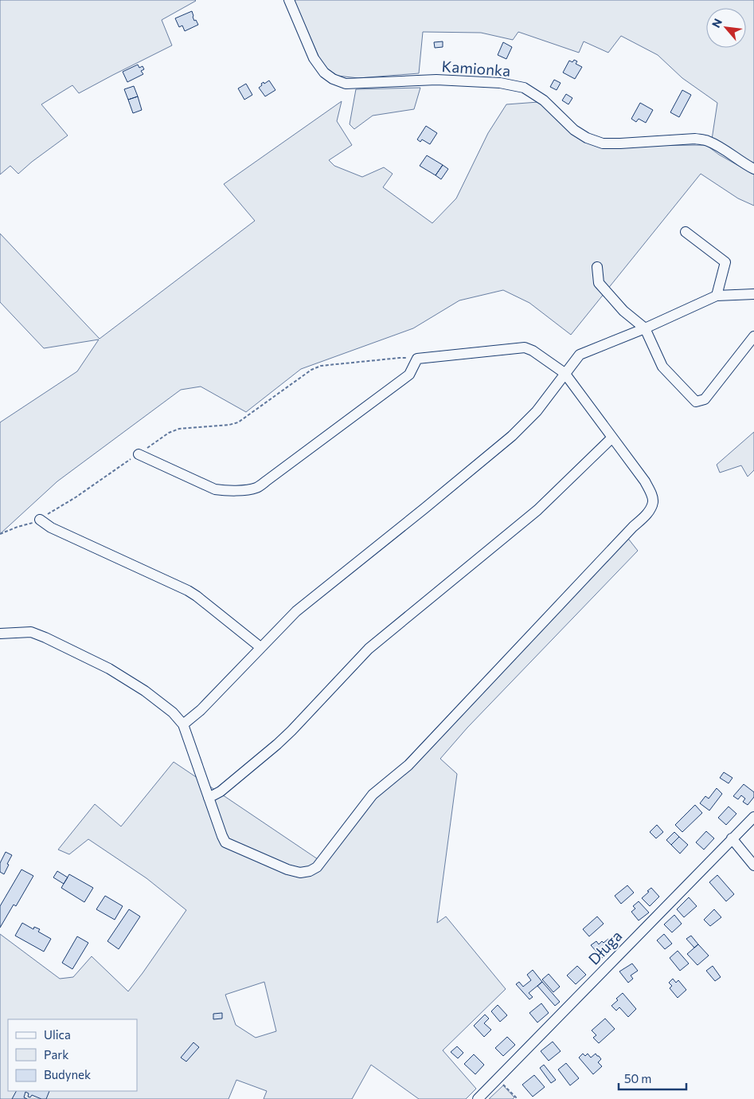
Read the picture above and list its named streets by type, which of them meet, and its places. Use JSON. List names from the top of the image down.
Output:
{
  "streets": {
    "street": ["Kamionka", "Długa"]
  },
  "legend": ["Ulica", "Park", "Budynek"],
  "scale_bar": "50 m",
  "north": "top left"
}
